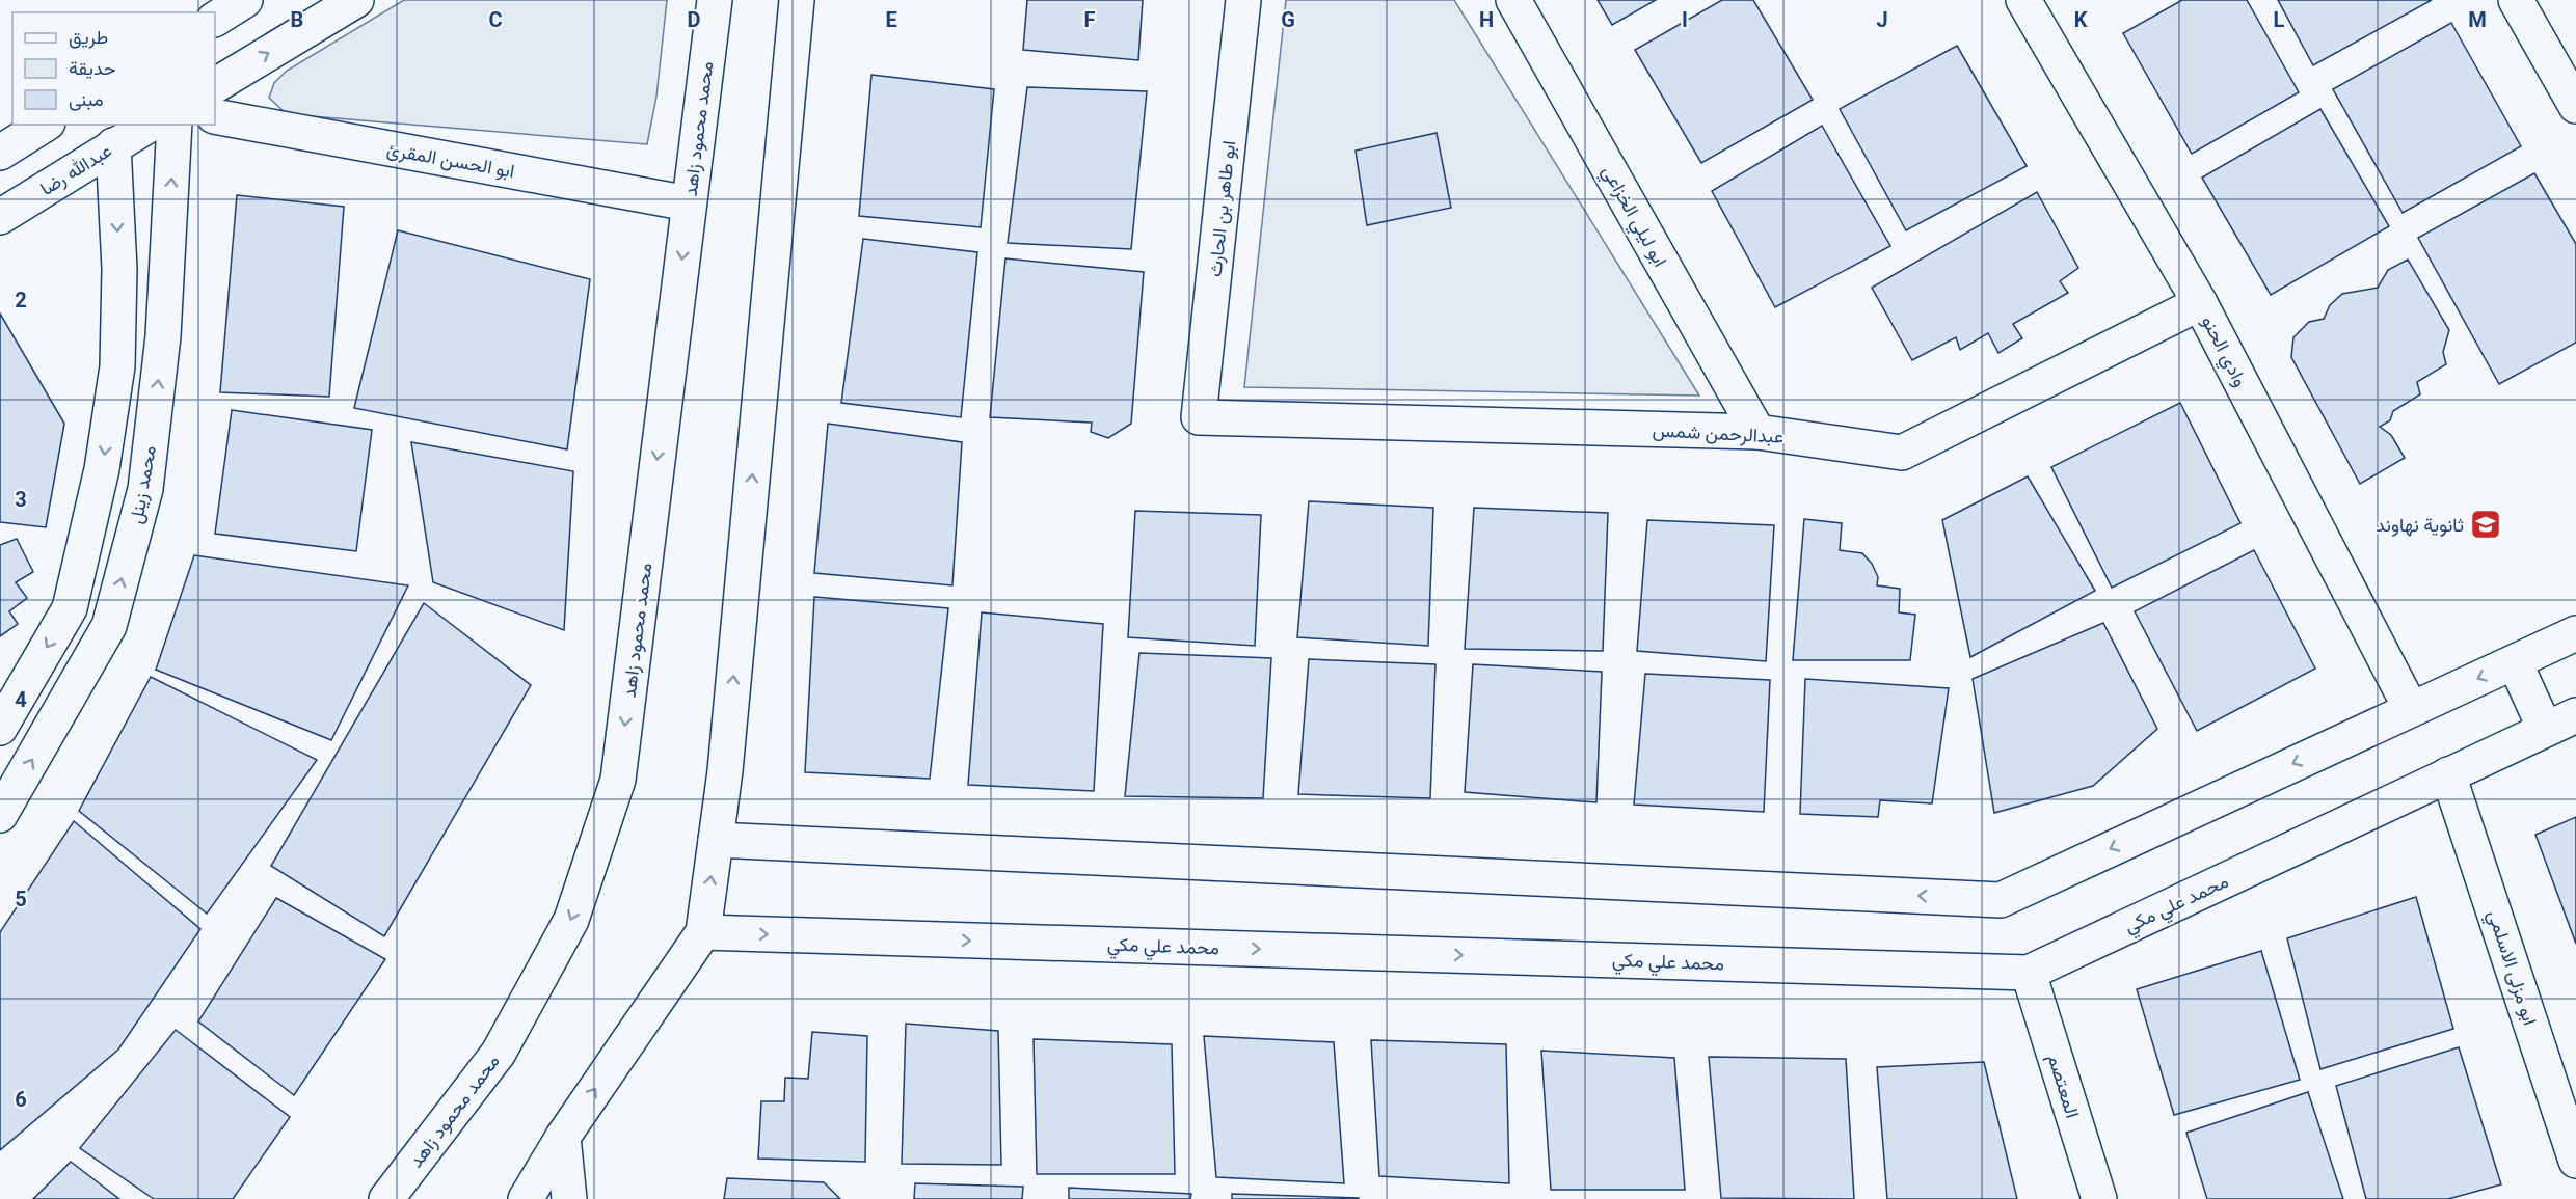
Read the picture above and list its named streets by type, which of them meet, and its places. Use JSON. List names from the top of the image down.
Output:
{
  "streets": {
    "street": [
      "محمد محمود زاهد",
      "ابو الحسن المقرئ",
      "عبدالله رضا",
      "ابو طاهر بن الحارث",
      "ابو ليلي الخزاعي",
      "وادي الحنو",
      "عبدالرحمن شمس",
      "محمد زينل",
      "محمد علي مكي",
      "ابو مزلى الاسلمي",
      "المعتصم"
    ]
  },
  "crossings": [
    ["محمد محمود زاهد", "ابو الحسن المقرئ"],
    ["ابو طاهر بن الحارث", "عبدالرحمن شمس"],
    ["ابو ليلي الخزاعي", "عبدالرحمن شمس"],
    ["وادي الحنو", "عبدالرحمن شمس"],
    ["محمد علي مكي", "ابو مزلى الاسلمي"],
    ["محمد علي مكي", "المعتصم"]
  ],
  "places": {
    "school or university": ["ثانوية نهاوند"]
  },
  "legend": ["طريق", "حديقة", "مبنى"],
  "grid": {
    "columns": [
      "B",
      "C",
      "D",
      "E",
      "F",
      "G",
      "H",
      "I",
      "J",
      "K",
      "L",
      "M"
    ],
    "rows": [
      "2",
      "3",
      "4",
      "5",
      "6"
    ]
  }
}
